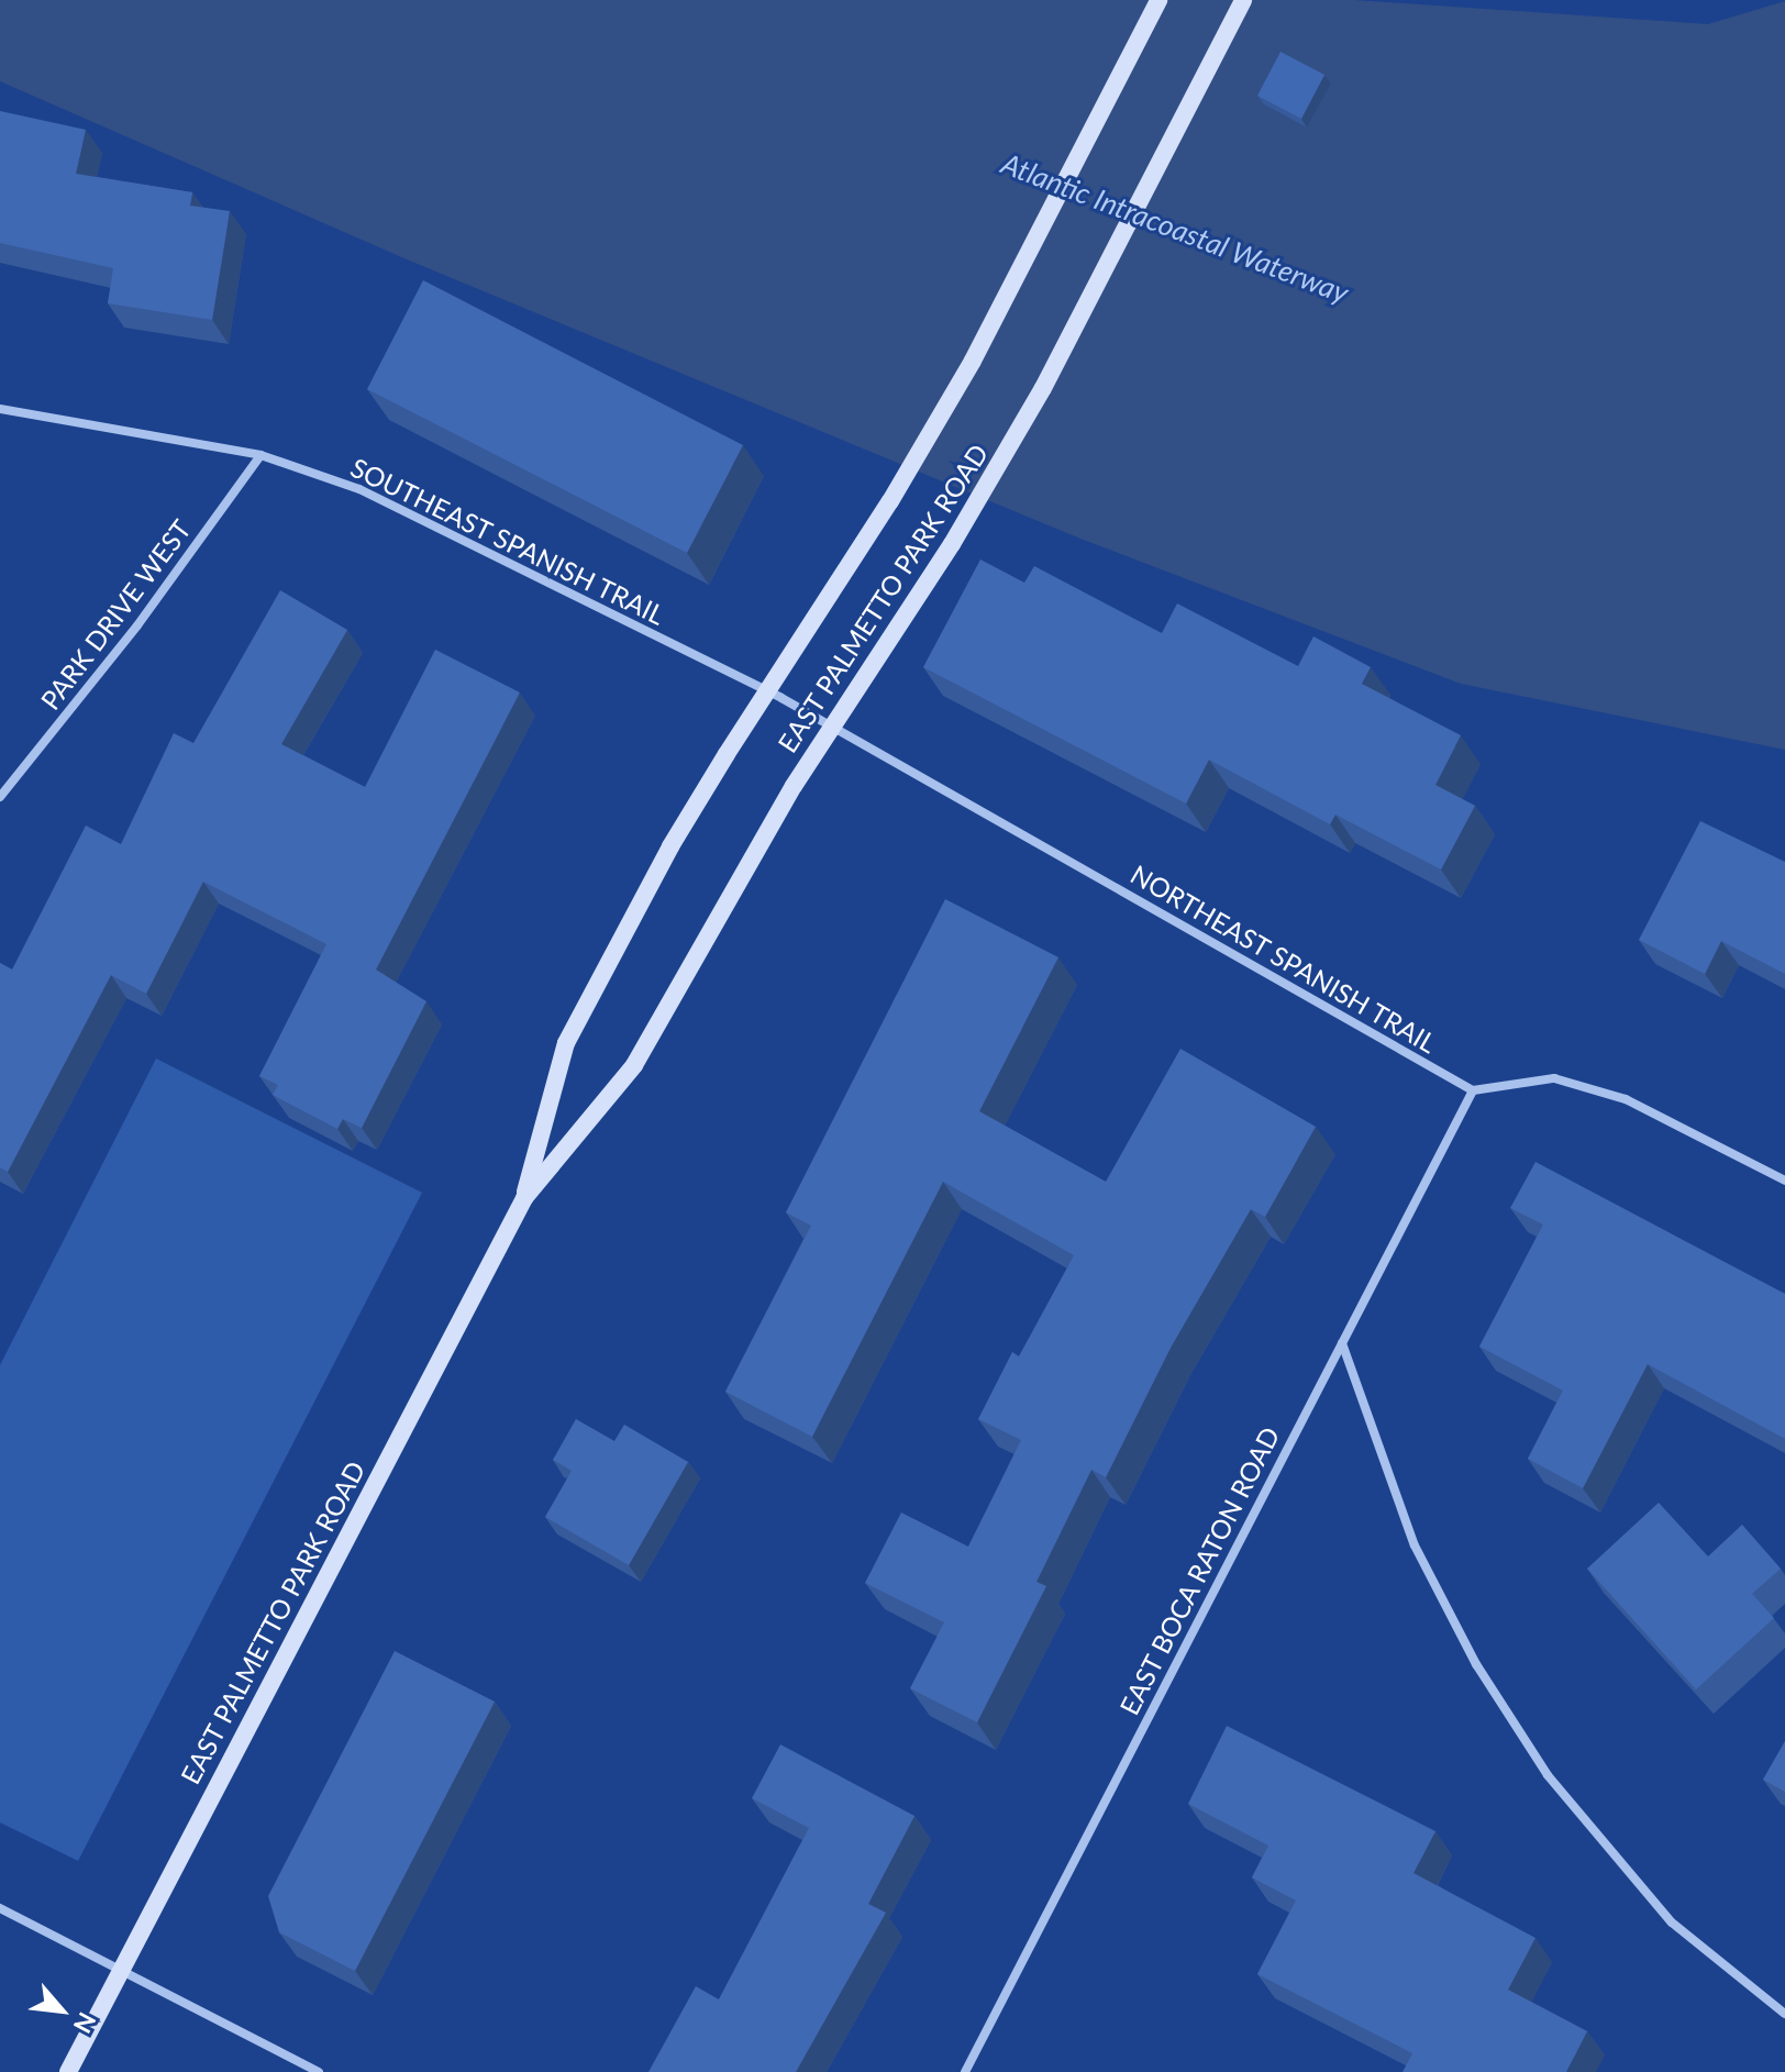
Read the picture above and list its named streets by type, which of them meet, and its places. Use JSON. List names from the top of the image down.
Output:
{
  "streets": {
    "main road": ["EAST PALMETTO PARK ROAD"],
    "street": [
      "SOUTHEAST SPANISH TRAIL",
      "PARK DRIVE WEST",
      "NORTHEAST SPANISH TRAIL",
      "EAST BOCA RATON ROAD"
    ]
  },
  "crossings": [
    ["SOUTHEAST SPANISH TRAIL", "PARK DRIVE WEST"],
    ["SOUTHEAST SPANISH TRAIL", "NORTHEAST SPANISH TRAIL"],
    ["NORTHEAST SPANISH TRAIL", "EAST BOCA RATON ROAD"]
  ],
  "water": ["Atlantic Intracoastal Waterway"],
  "north": "bottom right"
}
